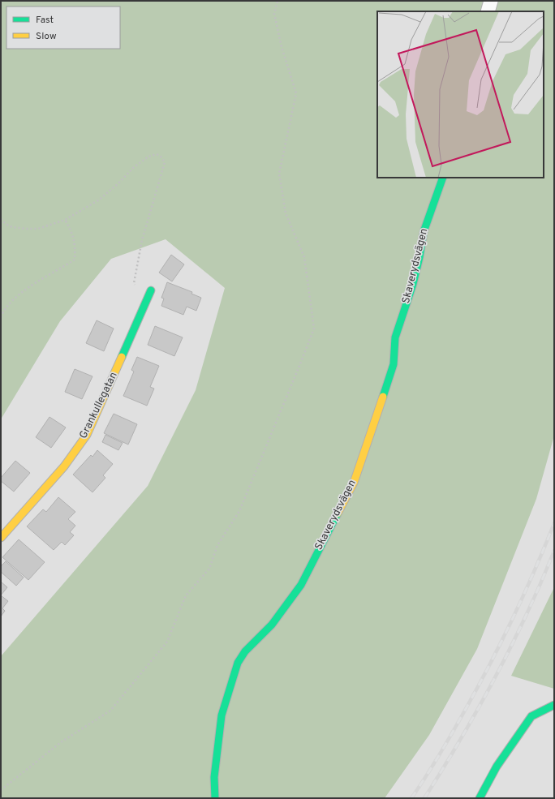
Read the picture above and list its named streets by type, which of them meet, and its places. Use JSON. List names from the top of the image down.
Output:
{
  "streets": {
    "street": ["Skaverydsvägen", "Grankullegatan"]
  },
  "legend": ["Fast", "Slow"]
}
